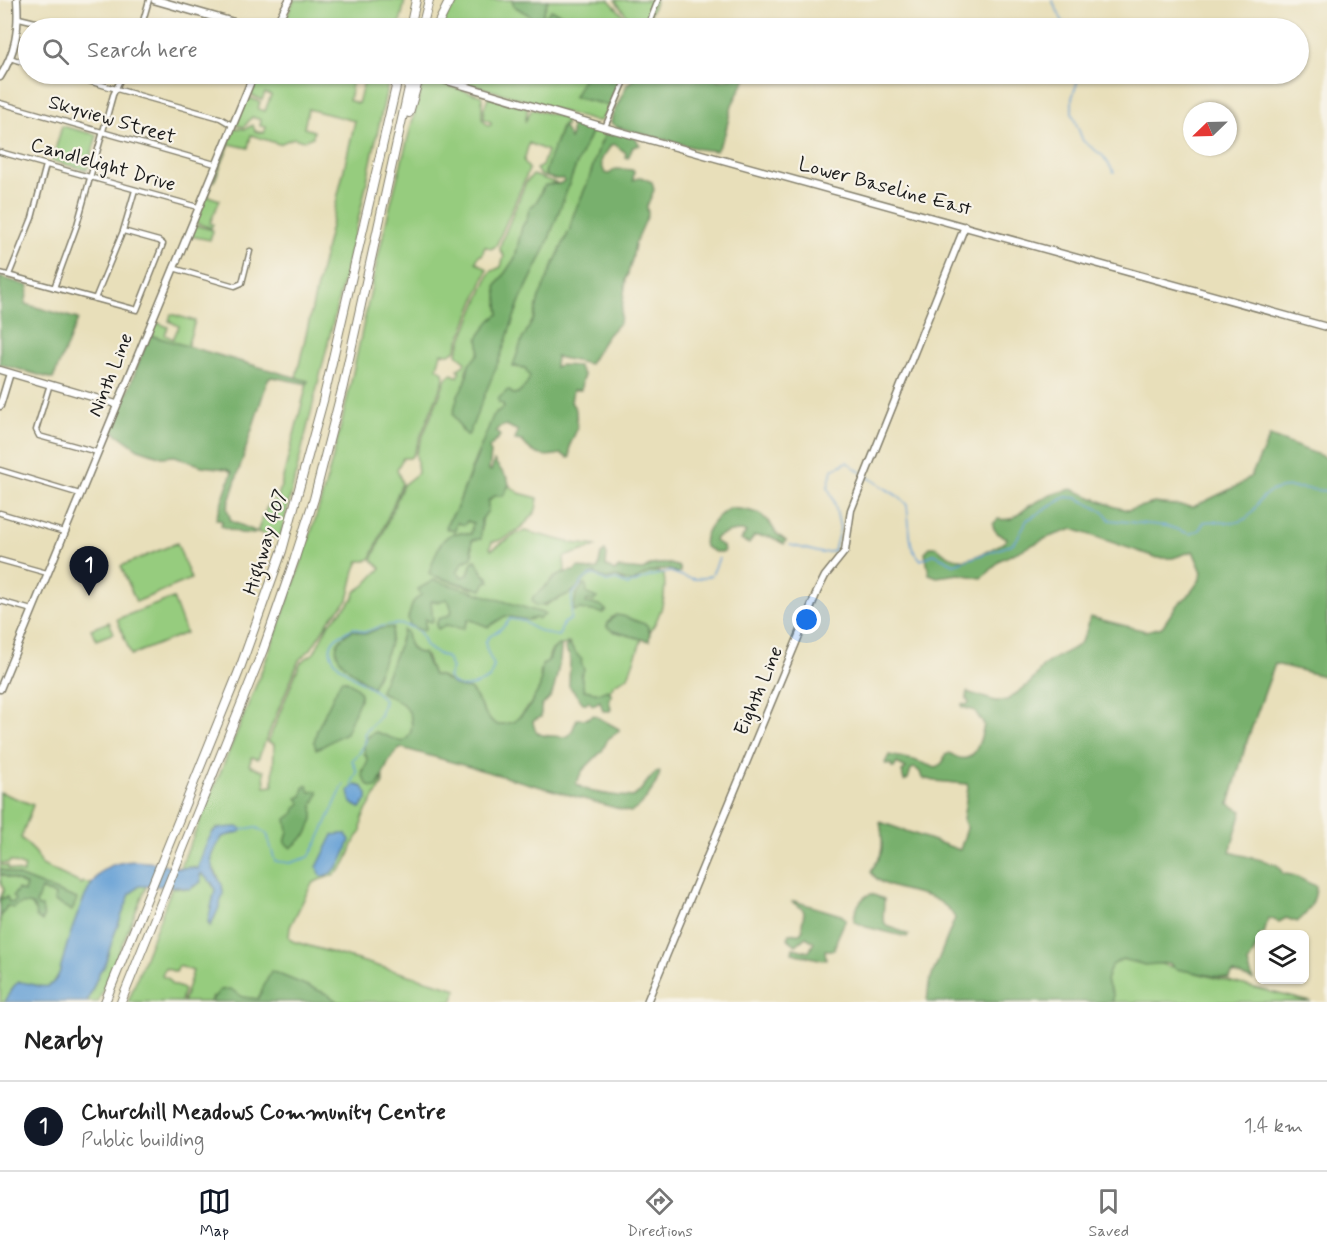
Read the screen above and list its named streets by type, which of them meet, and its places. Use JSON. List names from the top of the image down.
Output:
{
  "streets": {
    "highway": ["Highway 407"],
    "main road": ["Lower Baseline East", "Ninth Line", "Eighth Line"],
    "street": ["Skyview Street", "Candlelight Drive"]
  },
  "crossings": [
    ["Skyview Street", "Ninth Line"],
    ["Candlelight Drive", "Ninth Line"],
    ["Lower Baseline East", "Eighth Line"]
  ],
  "north": "bottom left",
  "page": {
    "search": "Search here",
    "pins": "1",
    "heading": "Nearby",
    "list": [
      {
        "mark": "1",
        "name": "Churchill Meadows Community Centre",
        "note": "Public building",
        "value": "1.4 km"
      }
    ],
    "nav": ["Map", "Directions", "Saved"]
  }
}
